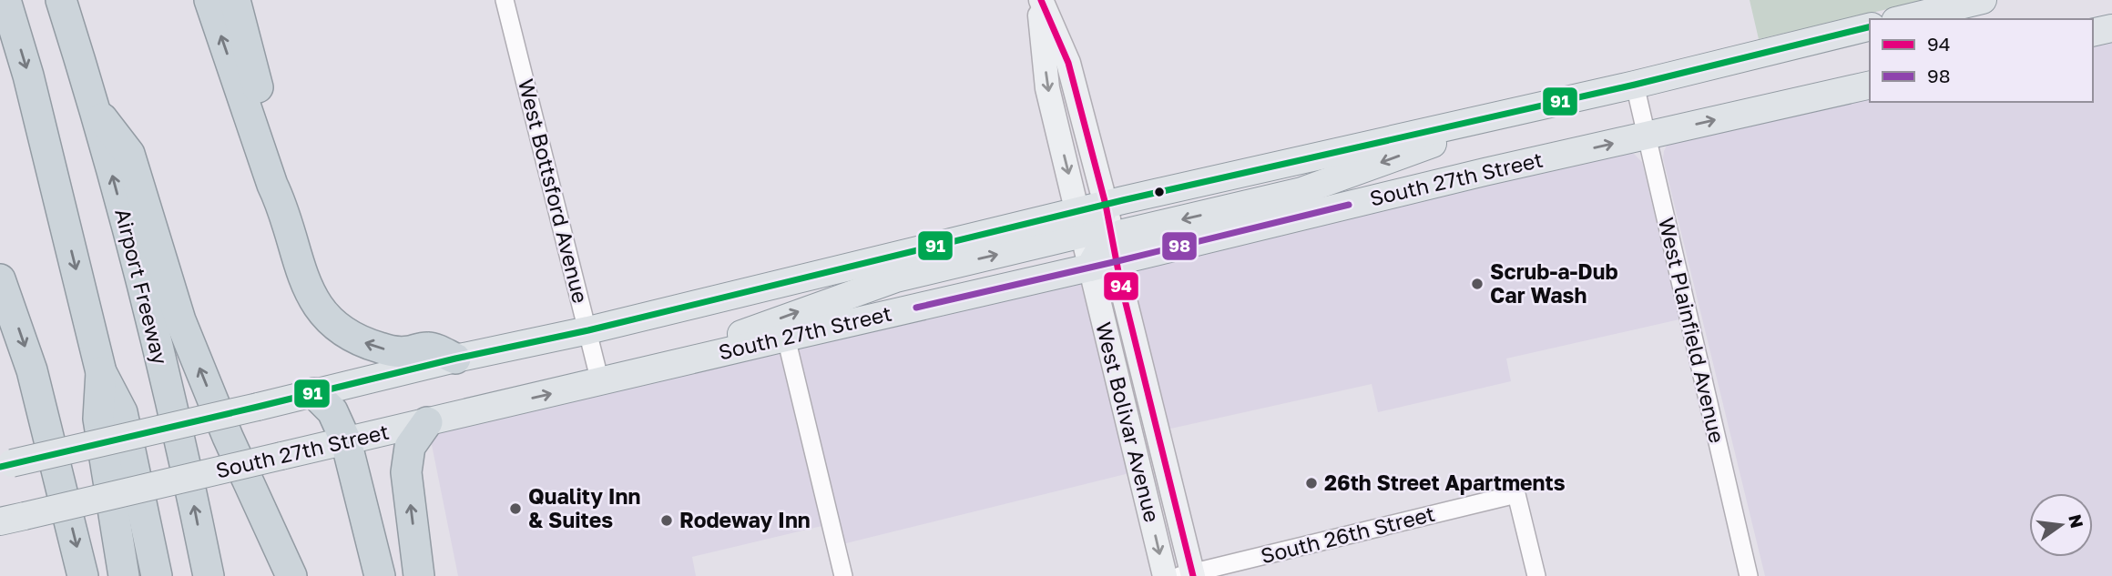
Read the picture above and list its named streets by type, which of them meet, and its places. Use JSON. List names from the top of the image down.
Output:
{
  "streets": {
    "highway": ["Airport Freeway"],
    "main road": ["South 27th Street"],
    "street": [
      "West Bottsford Avenue",
      "West Plainfield Avenue",
      "West Bolivar Avenue",
      "South 26th Street"
    ]
  },
  "crossings": [
    ["South 27th Street", "West Bottsford Avenue"],
    ["South 27th Street", "West Plainfield Avenue"],
    ["South 27th Street", "West Bolivar Avenue"],
    ["West Bolivar Avenue", "South 26th Street"]
  ],
  "places": [
    "Scrub-a-Dub Car Wash",
    "26th Street Apartments",
    "Quality Inn & Suites",
    "Rodeway Inn"
  ],
  "lines": ["transit line 94", "transit line 91", "transit line 98"],
  "legend": ["94", "98"],
  "north": "right"
}
